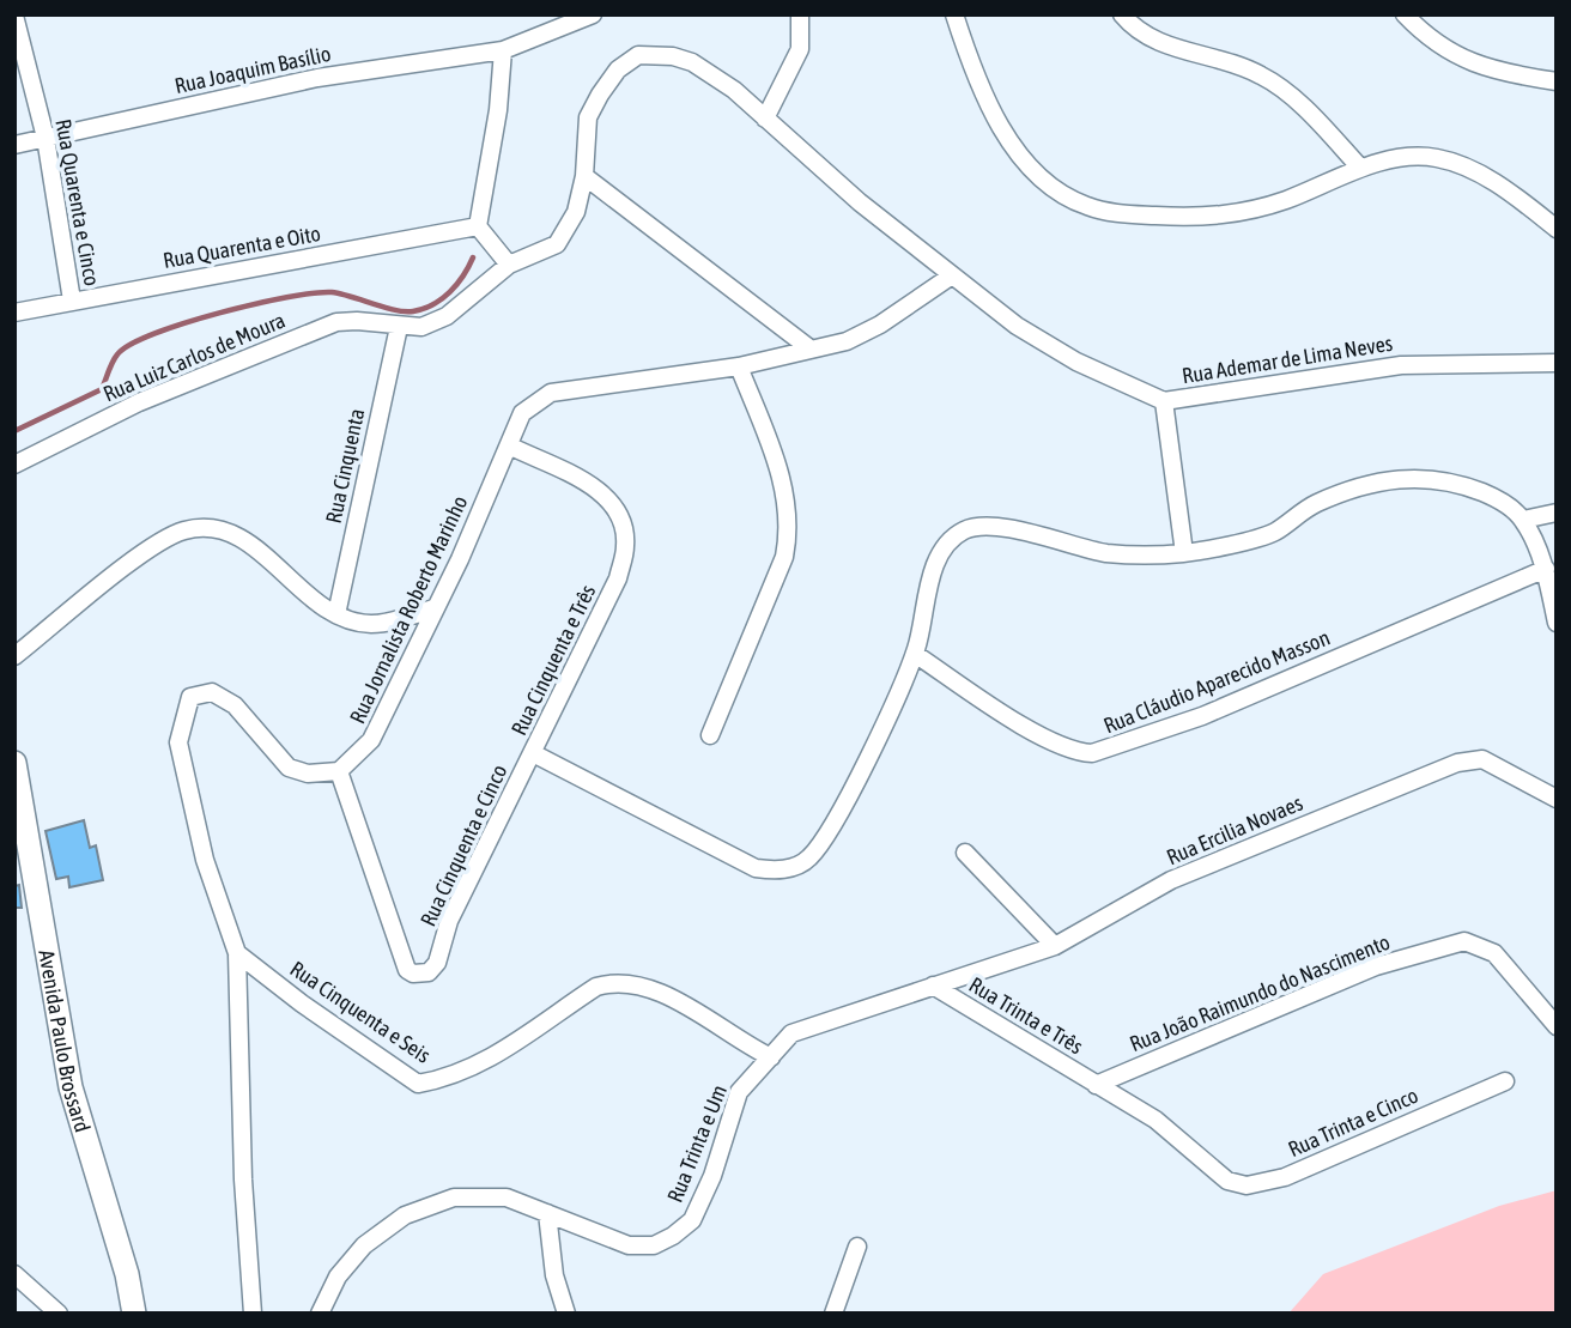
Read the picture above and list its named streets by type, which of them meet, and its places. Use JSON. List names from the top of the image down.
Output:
{
  "streets": {
    "main road": ["Avenida Paulo Brossard"],
    "street": [
      "Rua Joaquim Basílio",
      "Rua Quarenta e Cinco",
      "Rua Quarenta e Oito",
      "Rua Luiz Carlos de Moura",
      "Rua Ademar de Lima Neves",
      "Rua Cinquenta",
      "Rua Jornalista Roberto Marinho",
      "Rua Cinquenta e Três",
      "Rua Cláudio Aparecido Masson",
      "Rua Ercilia Novaes",
      "Rua Cinquenta e Cinco",
      "Rua João Raimundo do Nascimento",
      "Rua Cinquenta e Seis",
      "Rua Trinta e Três",
      "Rua Trinta e Cinco",
      "Rua Trinta e Um"
    ]
  },
  "crossings": [
    ["Rua Joaquim Basílio", "Rua Quarenta e Cinco"],
    ["Rua Quarenta e Cinco", "Rua Quarenta e Oito"],
    ["Rua Luiz Carlos de Moura", "Rua Ademar de Lima Neves"],
    ["Rua Luiz Carlos de Moura", "Rua Cinquenta"],
    ["Rua Ademar de Lima Neves", "Rua Jornalista Roberto Marinho"],
    ["Rua Jornalista Roberto Marinho", "Rua Cinquenta e Três"],
    ["Rua Jornalista Roberto Marinho", "Rua Cinquenta e Cinco"],
    ["Rua Cinquenta e Três", "Rua Cláudio Aparecido Masson"],
    ["Rua Cinquenta e Três", "Rua Cinquenta e Cinco"],
    ["Rua Ercilia Novaes", "Rua Trinta e Três"],
    ["Rua Ercilia Novaes", "Rua Trinta e Um"],
    ["Rua João Raimundo do Nascimento", "Rua Trinta e Três"],
    ["Rua João Raimundo do Nascimento", "Rua Trinta e Cinco"],
    ["Rua Cinquenta e Seis", "Rua Trinta e Um"],
    ["Rua Trinta e Três", "Rua Trinta e Cinco"],
    ["Rua Trinta e Três", "Rua Trinta e Um"]
  ]
}
